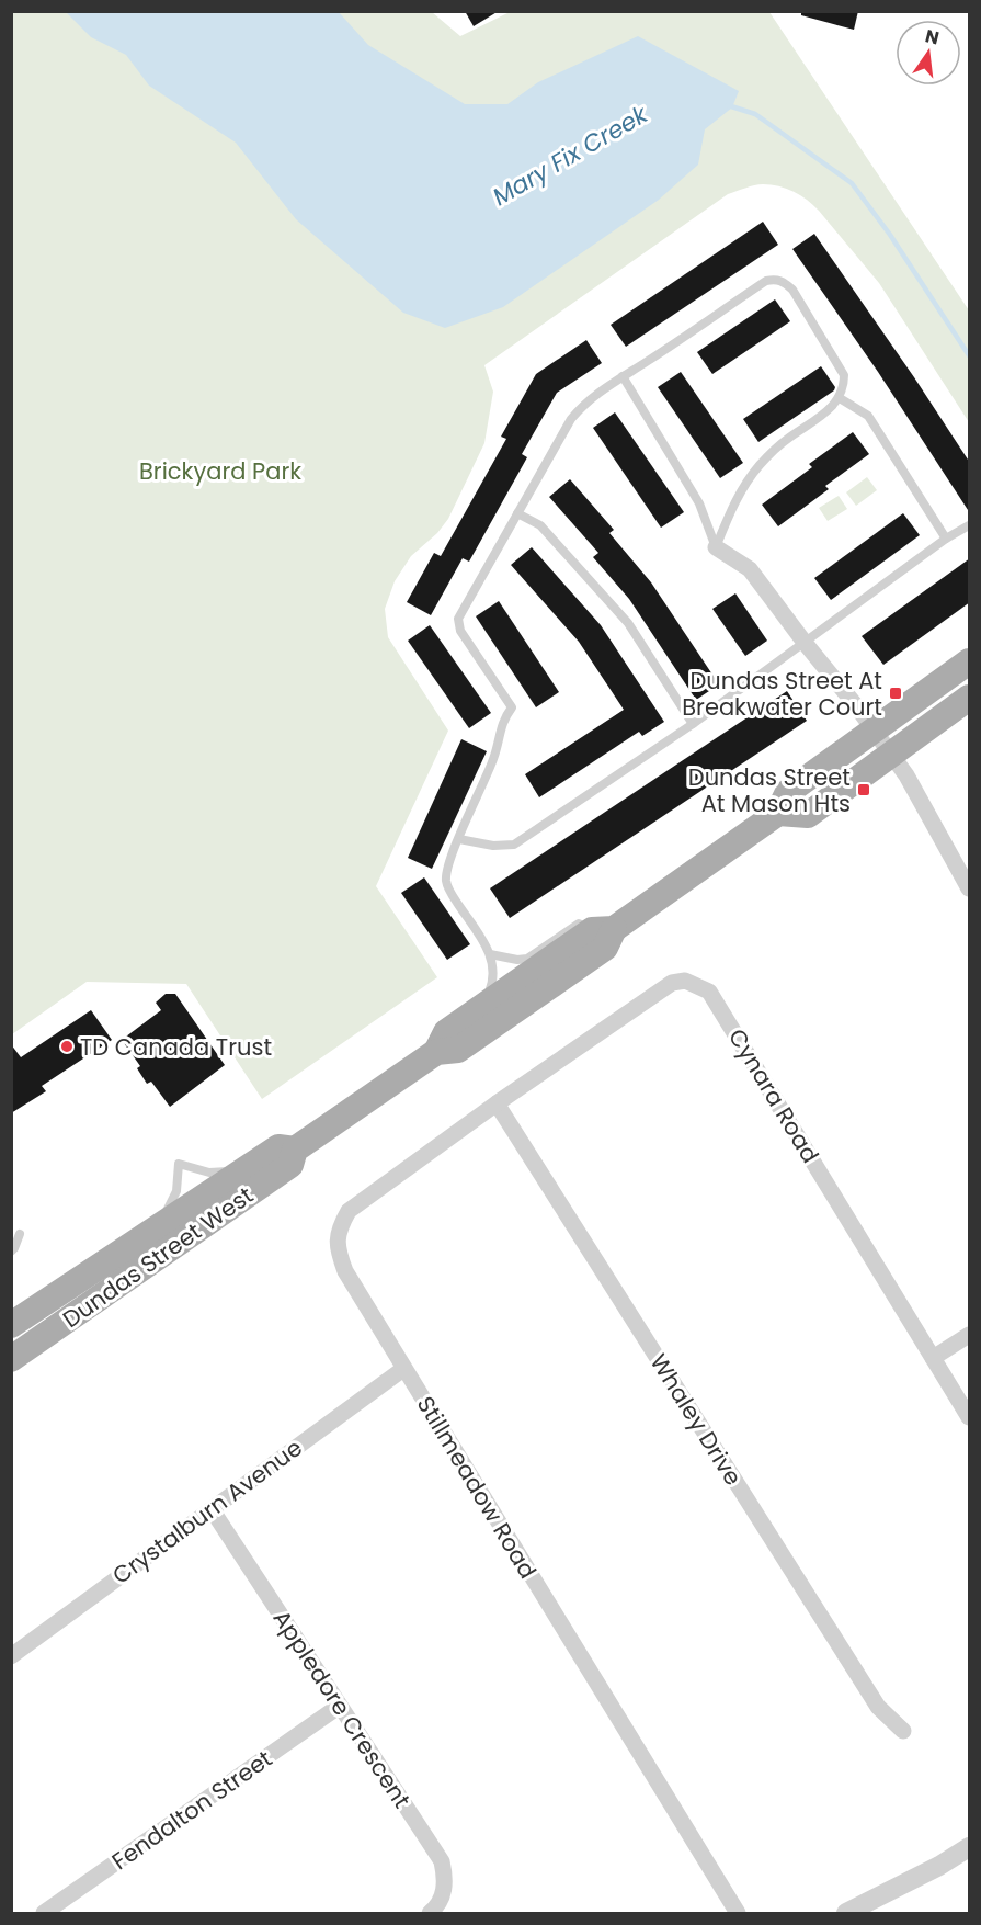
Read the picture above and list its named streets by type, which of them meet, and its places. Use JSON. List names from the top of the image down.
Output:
{
  "streets": {
    "main road": ["Dundas Street West"],
    "street": [
      "Cynara Road",
      "Whaley Drive",
      "Stillmeadow Road",
      "Crystalburn Avenue",
      "Appledore Crescent",
      "Fendalton Street"
    ]
  },
  "crossings": [
    ["Cynara Road", "Whaley Drive"],
    ["Cynara Road", "Stillmeadow Road"],
    ["Whaley Drive", "Stillmeadow Road"],
    ["Stillmeadow Road", "Crystalburn Avenue"],
    ["Crystalburn Avenue", "Appledore Crescent"],
    ["Appledore Crescent", "Fendalton Street"]
  ],
  "water": ["Mary Fix Creek"],
  "parks": ["Brickyard Park"],
  "places": {
    "transit": ["Dundas Street At Breakwater Court", "Dundas Street At Mason Hts"],
    "other": ["TD Canada Trust"]
  },
  "north": "top"
}
